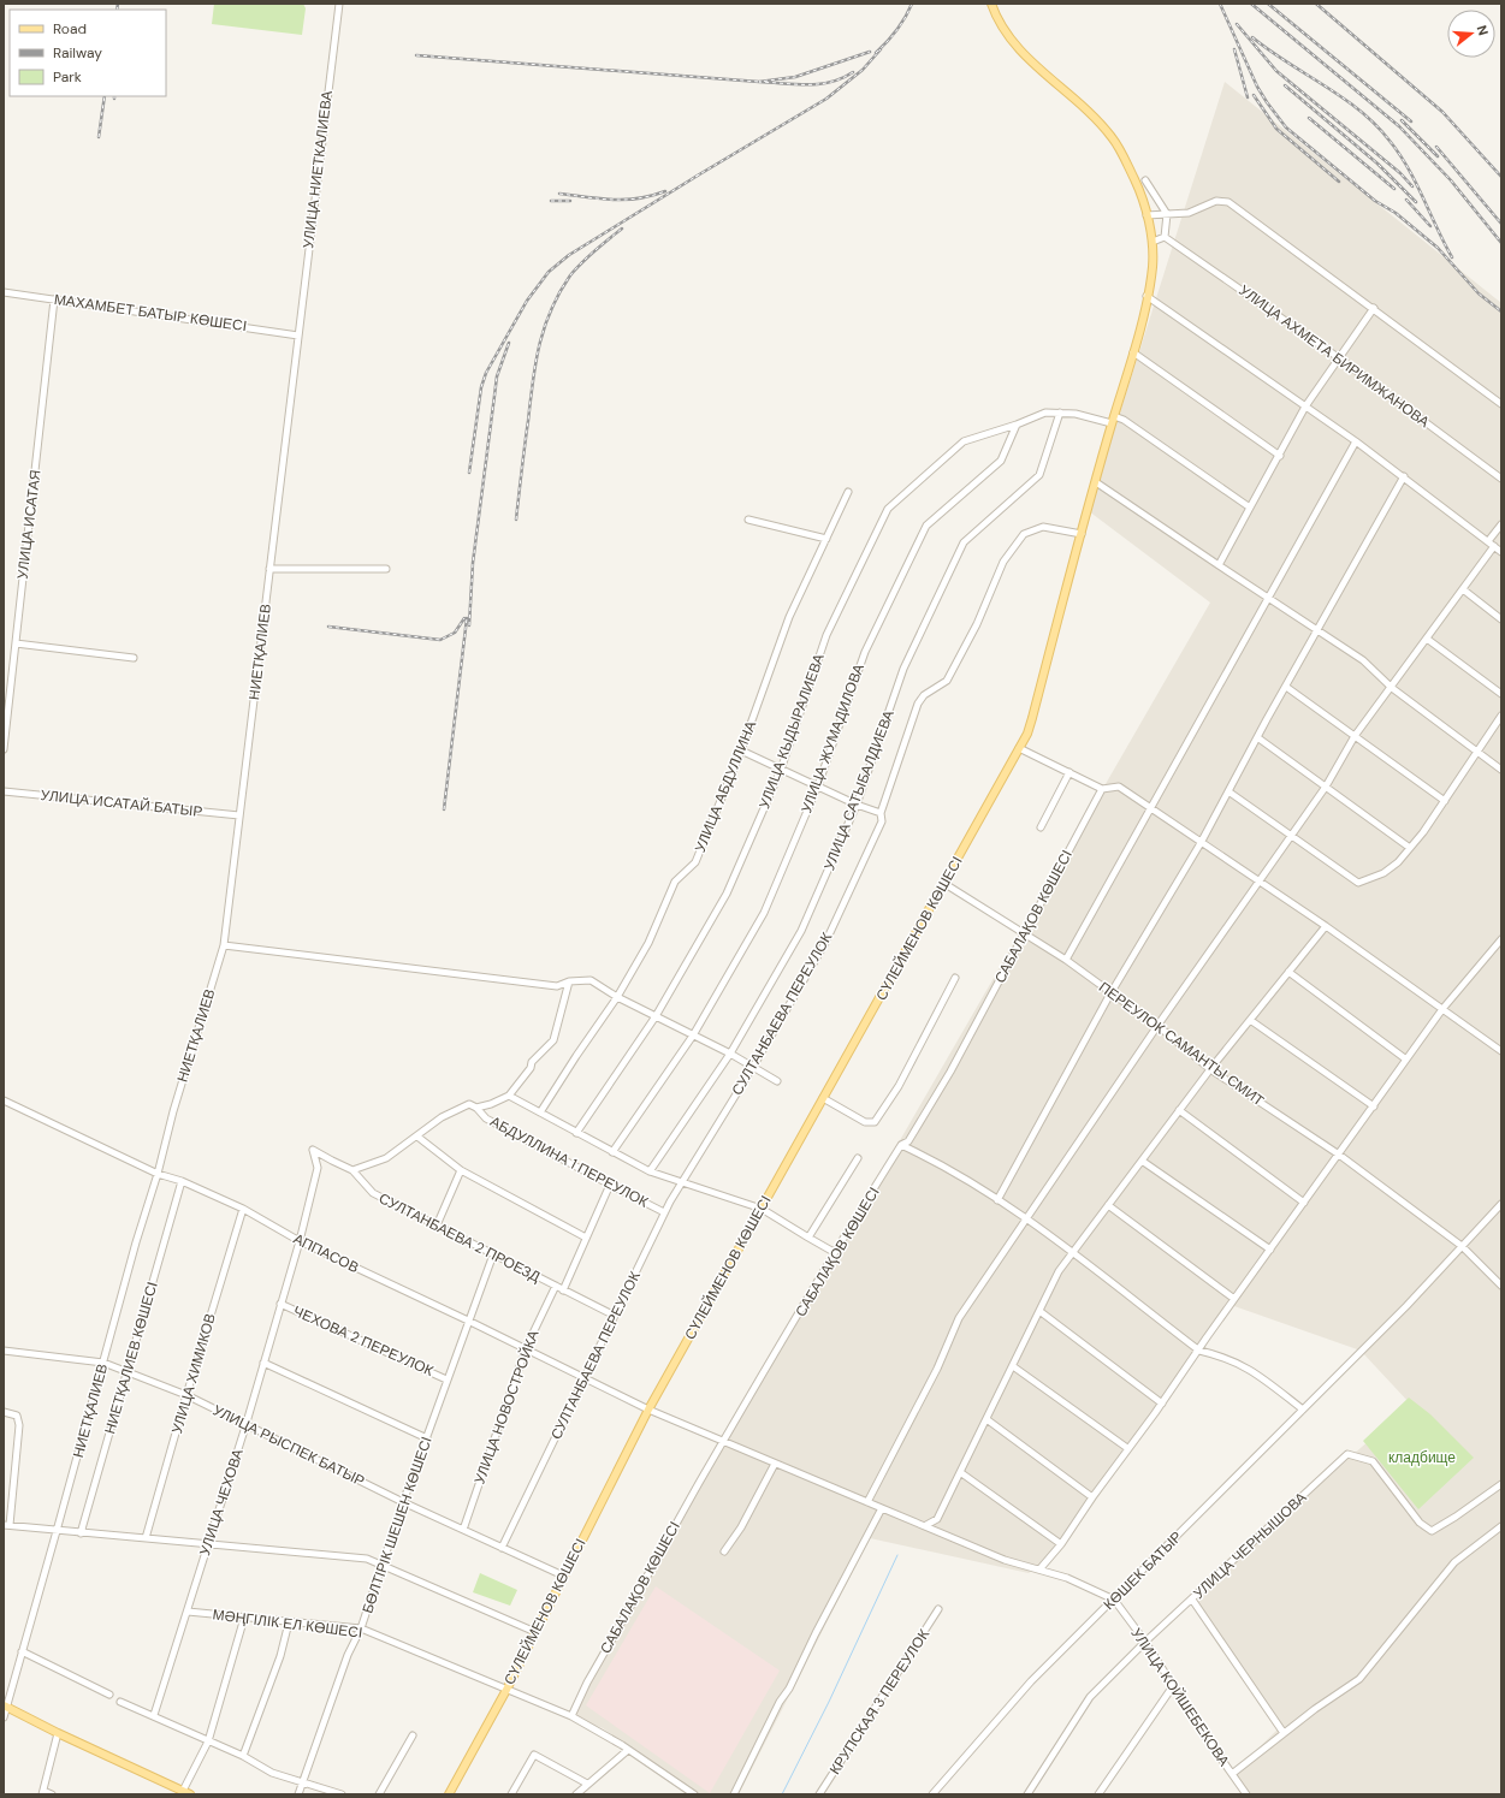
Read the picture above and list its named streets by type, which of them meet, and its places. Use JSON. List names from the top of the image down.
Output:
{
  "streets": {
    "main road": ["СҮЛЕЙМЕНОВ КӨШЕСІ"],
    "street": [
      "УЛИЦА НИЕТКАЛИЕВА",
      "МАХАМБЕТ БАТЫР КӨШЕСІ",
      "УЛИЦА АХМЕТА БИРИМЖАНОВА",
      "УЛИЦА ИСАТАЯ",
      "НИЕТҚАЛИЕВ",
      "УЛИЦА КЫДЫРАЛИЕВА",
      "УЛИЦА ЖУМАДИЛОВА",
      "УЛИЦА АБДУЛЛИНА",
      "УЛИЦА САТЫБАЛДИЕВА",
      "УЛИЦА ИСАТАЙ БАТЫР",
      "САБАЛАҚОВ КӨШЕСІ",
      "СУЛТАНБАЕВА ПЕРЕУЛОК",
      "ПЕРЕУЛОК САМАНТЫ СМИТ",
      "АБДУЛЛИНА 1 ПЕРЕУЛОК",
      "СУЛТАНБАЕВА 2 ПРОЕЗД",
      "АППАСОВ",
      "ЧЕХОВА 2 ПЕРЕУЛОК",
      "НИЕТҚАЛИЕВ КӨШЕСІ",
      "УЛИЦА ХИМИКОВ",
      "УЛИЦА НОВОСТРОЙКА",
      "УЛИЦА РЫСПЕК БАТЫР",
      "УЛИЦА ЧЕХОВА",
      "БӨЛТІРІК ШЕШЕН КӨШЕСІ",
      "УЛИЦА ЧЕРНЫШОВА",
      "КӨШЕК БАТЫР",
      "МӘҢГІЛІК ЕЛ КӨШЕСІ",
      "УЛИЦА КОЙШЕБЕКОВА",
      "КРУПСКАЯ 3 ПЕРЕУЛОК"
    ]
  },
  "crossings": [
    ["УЛИЦА НИЕТКАЛИЕВА", "МАХАМБЕТ БАТЫР КӨШЕСІ"],
    ["УЛИЦА НИЕТКАЛИЕВА", "НИЕТҚАЛИЕВ"],
    ["МАХАМБЕТ БАТЫР КӨШЕСІ", "УЛИЦА ИСАТАЯ"],
    ["МАХАМБЕТ БАТЫР КӨШЕСІ", "НИЕТҚАЛИЕВ"],
    ["НИЕТҚАЛИЕВ", "УЛИЦА ИСАТАЙ БАТЫР"],
    ["НИЕТҚАЛИЕВ", "АППАСОВ"],
    ["НИЕТҚАЛИЕВ", "УЛИЦА РЫСПЕК БАТЫР"],
    ["УЛИЦА КЫДЫРАЛИЕВА", "УЛИЦА ЖУМАДИЛОВА"],
    ["САБАЛАҚОВ КӨШЕСІ", "ПЕРЕУЛОК САМАНТЫ СМИТ"],
    ["САБАЛАҚОВ КӨШЕСІ", "АППАСОВ"],
    ["САБАЛАҚОВ КӨШЕСІ", "МӘҢГІЛІК ЕЛ КӨШЕСІ"],
    ["СҮЛЕЙМЕНОВ КӨШЕСІ", "СУЛТАНБАЕВА ПЕРЕУЛОК"],
    ["СҮЛЕЙМЕНОВ КӨШЕСІ", "ПЕРЕУЛОК САМАНТЫ СМИТ"],
    ["СҮЛЕЙМЕНОВ КӨШЕСІ", "АППАСОВ"],
    ["СҮЛЕЙМЕНОВ КӨШЕСІ", "УЛИЦА РЫСПЕК БАТЫР"],
    ["СҮЛЕЙМЕНОВ КӨШЕСІ", "МӘҢГІЛІК ЕЛ КӨШЕСІ"],
    ["СУЛТАНБАЕВА ПЕРЕУЛОК", "АБДУЛЛИНА 1 ПЕРЕУЛОК"],
    ["СУЛТАНБАЕВА ПЕРЕУЛОК", "СУЛТАНБАЕВА 2 ПРОЕЗД"],
    ["СУЛТАНБАЕВА ПЕРЕУЛОК", "АППАСОВ"],
    ["СУЛТАНБАЕВА ПЕРЕУЛОК", "УЛИЦА РЫСПЕК БАТЫР"],
    ["ПЕРЕУЛОК САМАНТЫ СМИТ", "КӨШЕК БАТЫР"],
    ["СУЛТАНБАЕВА 2 ПРОЕЗД", "УЛИЦА НОВОСТРОЙКА"],
    ["СУЛТАНБАЕВА 2 ПРОЕЗД", "УЛИЦА ЧЕХОВА"],
    ["СУЛТАНБАЕВА 2 ПРОЕЗД", "БӨЛТІРІК ШЕШЕН КӨШЕСІ"],
    ["АППАСОВ", "НИЕТҚАЛИЕВ КӨШЕСІ"],
    ["АППАСОВ", "УЛИЦА ХИМИКОВ"],
    ["АППАСОВ", "УЛИЦА НОВОСТРОЙКА"],
    ["АППАСОВ", "УЛИЦА ЧЕХОВА"],
    ["АППАСОВ", "БӨЛТІРІК ШЕШЕН КӨШЕСІ"],
    ["АППАСОВ", "КӨШЕК БАТЫР"],
    ["АППАСОВ", "УЛИЦА КОЙШЕБЕКОВА"],
    ["ЧЕХОВА 2 ПЕРЕУЛОК", "УЛИЦА ЧЕХОВА"],
    ["ЧЕХОВА 2 ПЕРЕУЛОК", "БӨЛТІРІК ШЕШЕН КӨШЕСІ"],
    ["НИЕТҚАЛИЕВ КӨШЕСІ", "УЛИЦА РЫСПЕК БАТЫР"],
    ["УЛИЦА ХИМИКОВ", "УЛИЦА РЫСПЕК БАТЫР"],
    ["УЛИЦА НОВОСТРОЙКА", "УЛИЦА РЫСПЕК БАТЫР"],
    ["УЛИЦА РЫСПЕК БАТЫР", "УЛИЦА ЧЕХОВА"],
    ["УЛИЦА РЫСПЕК БАТЫР", "БӨЛТІРІК ШЕШЕН КӨШЕСІ"],
    ["УЛИЦА ЧЕХОВА", "МӘҢГІЛІК ЕЛ КӨШЕСІ"],
    ["БӨЛТІРІК ШЕШЕН КӨШЕСІ", "МӘҢГІЛІК ЕЛ КӨШЕСІ"],
    ["УЛИЦА ЧЕРНЫШОВА", "УЛИЦА КОЙШЕБЕКОВА"],
    ["КӨШЕК БАТЫР", "УЛИЦА КОЙШЕБЕКОВА"]
  ],
  "parks": ["кладбище"],
  "legend": ["Road", "Railway", "Park"],
  "north": "right"
}
